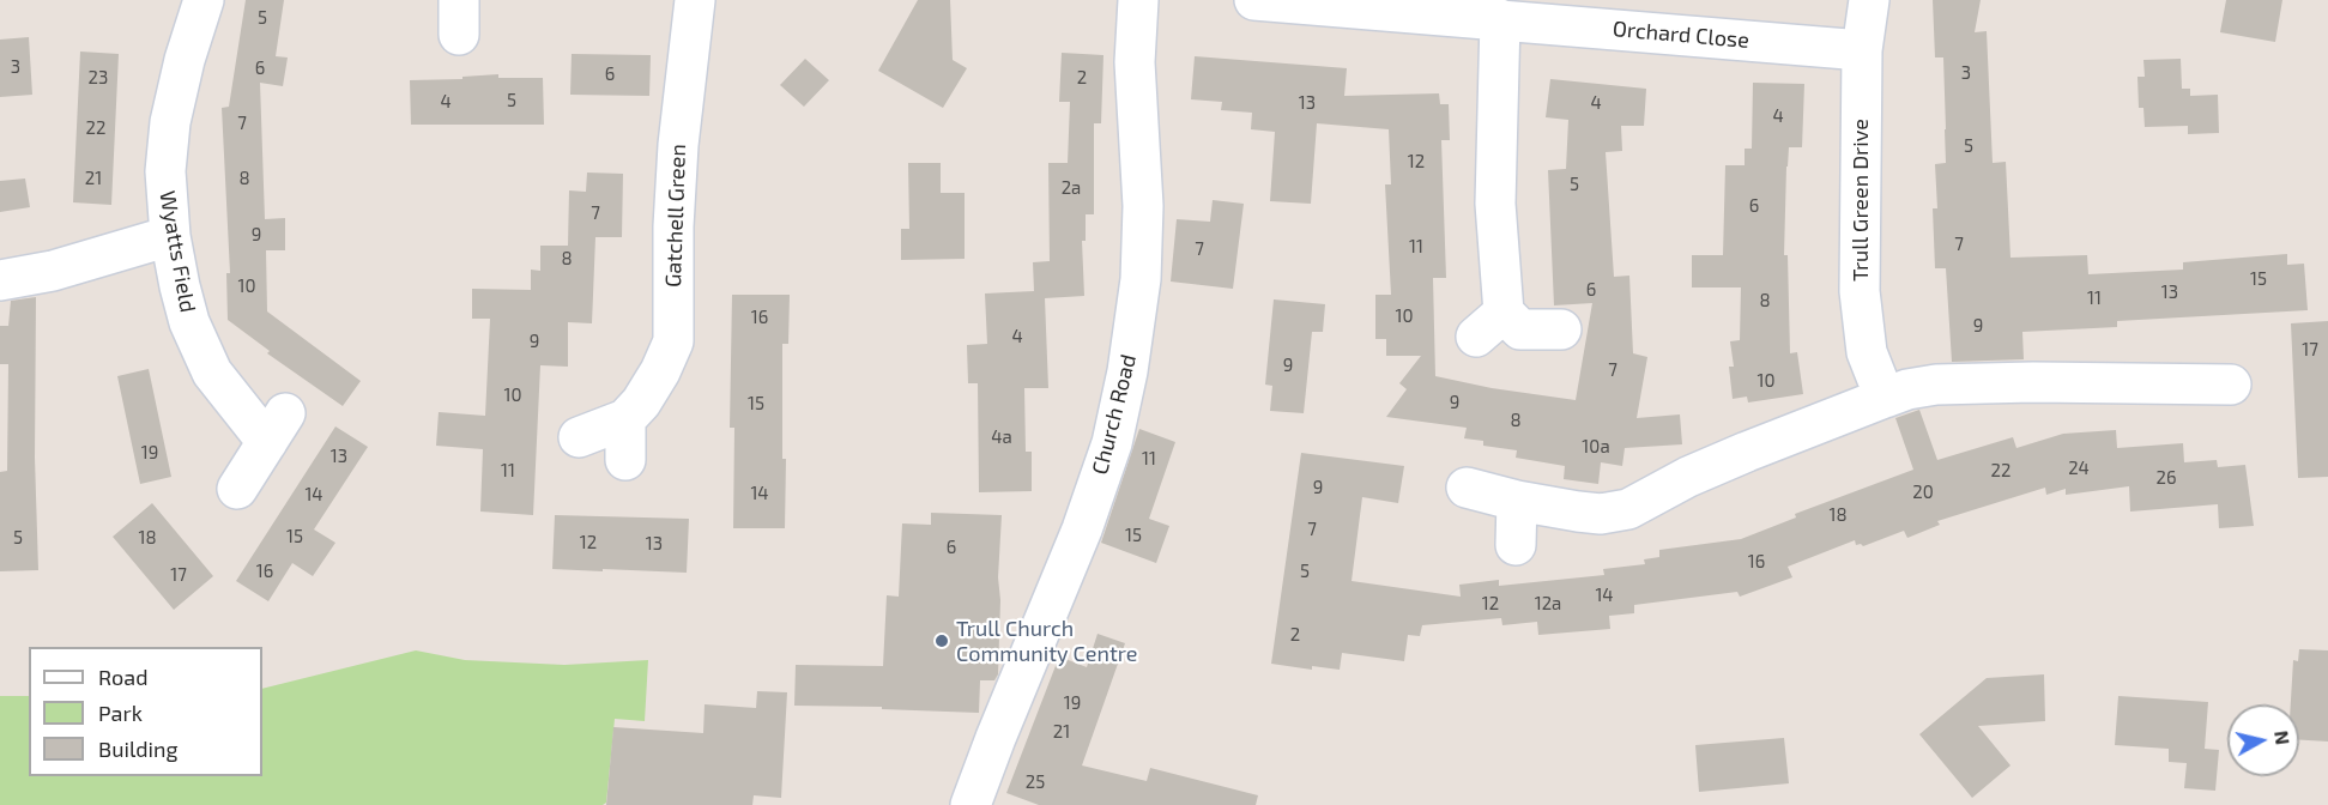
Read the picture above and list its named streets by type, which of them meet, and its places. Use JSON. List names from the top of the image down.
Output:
{
  "streets": {
    "street": [
      "Orchard Close",
      "Trull Green Drive",
      "Gatchell Green",
      "Wyatts Field",
      "Church Road"
    ]
  },
  "crossings": [
    ["Orchard Close", "Trull Green Drive"]
  ],
  "places": ["Trull Church Community Centre"],
  "house_numbers": [
    "5",
    "3",
    "6",
    "3",
    "6",
    "23",
    "2",
    "5",
    "4",
    "13",
    "4",
    "4",
    "7",
    "22",
    "5",
    "12",
    "21",
    "8",
    "5",
    "2a",
    "6",
    "7",
    "9",
    "7",
    "11",
    "7",
    "8",
    "15",
    "10",
    "6",
    "13",
    "11",
    "8",
    "10",
    "16",
    "9",
    "4",
    "9",
    "17",
    "9",
    "7",
    "10",
    "10",
    "9",
    "15",
    "8",
    "4a",
    "10a",
    "19",
    "13",
    "11",
    "24",
    "11",
    "22",
    "26",
    "9",
    "20",
    "14",
    "14",
    "18",
    "7",
    "15",
    "15",
    "5",
    "18",
    "12",
    "13",
    "6",
    "16",
    "16",
    "5",
    "17",
    "14",
    "12",
    "12a",
    "2",
    "19",
    "21",
    "25"
  ],
  "legend": ["Road", "Park", "Building"],
  "north": "right"
}
